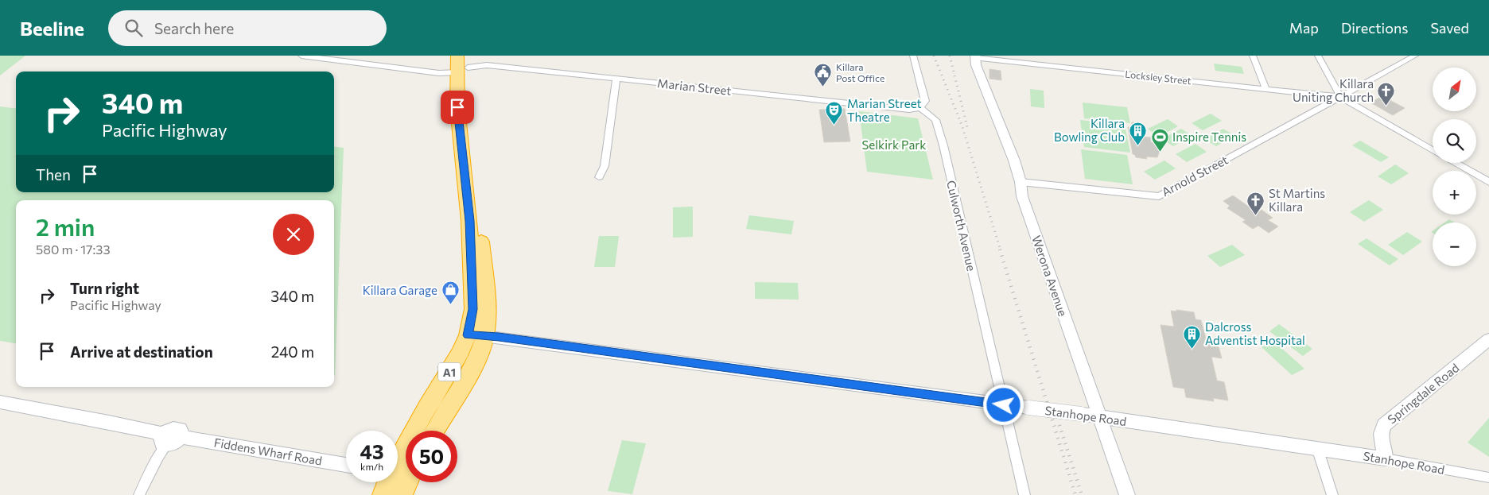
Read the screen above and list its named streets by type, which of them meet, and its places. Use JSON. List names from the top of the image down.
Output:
{
  "streets": {
    "highway": ["A1"],
    "main road": [
      "Werona Avenue",
      "Springdale Road",
      "Stanhope Road",
      "Fiddens Wharf Road"
    ],
    "street": [
      "Locksley Street",
      "Marian Street",
      "Arnold Street",
      "Culworth Avenue"
    ]
  },
  "crossings": [
    ["Locksley Street", "Arnold Street"],
    ["Locksley Street", "Werona Avenue"],
    ["Marian Street", "Culworth Avenue"],
    ["Marian Street", "A1"],
    ["Arnold Street", "Werona Avenue"],
    ["Culworth Avenue", "Stanhope Road"],
    ["Werona Avenue", "Stanhope Road"],
    ["A1", "Stanhope Road"],
    ["Springdale Road", "Stanhope Road"]
  ],
  "parks": ["Selkirk Park"],
  "places": {
    "public building": ["Killara Post Office"],
    "church": ["Killara Uniting Church", "St Martins Killara"],
    "theatre": ["Marian Street Theatre"],
    "building": ["Killara Bowling Club", "Dalcross Adventist Hospital"],
    "sports": ["Inspire Tennis"],
    "shop": ["Killara Garage"]
  },
  "north": "top right",
  "page": {
    "header": "Beeline",
    "search": "Search here",
    "nav": ["Map", "Directions", "Saved"],
    "map_buttons": ["+", "−"],
    "turn": ["340 m", "Pacific Highway"],
    "then": "Then",
    "heading": ["2 min", "580 m · 17:33"],
    "list": [
      {
        "name": "Turn right",
        "note": "Pacific Highway",
        "value": "340 m"
      },
      {
        "name": "Arrive at destination",
        "value": "240 m"
      }
    ],
    "speed": "43 km/h",
    "limit": "50"
  }
}
